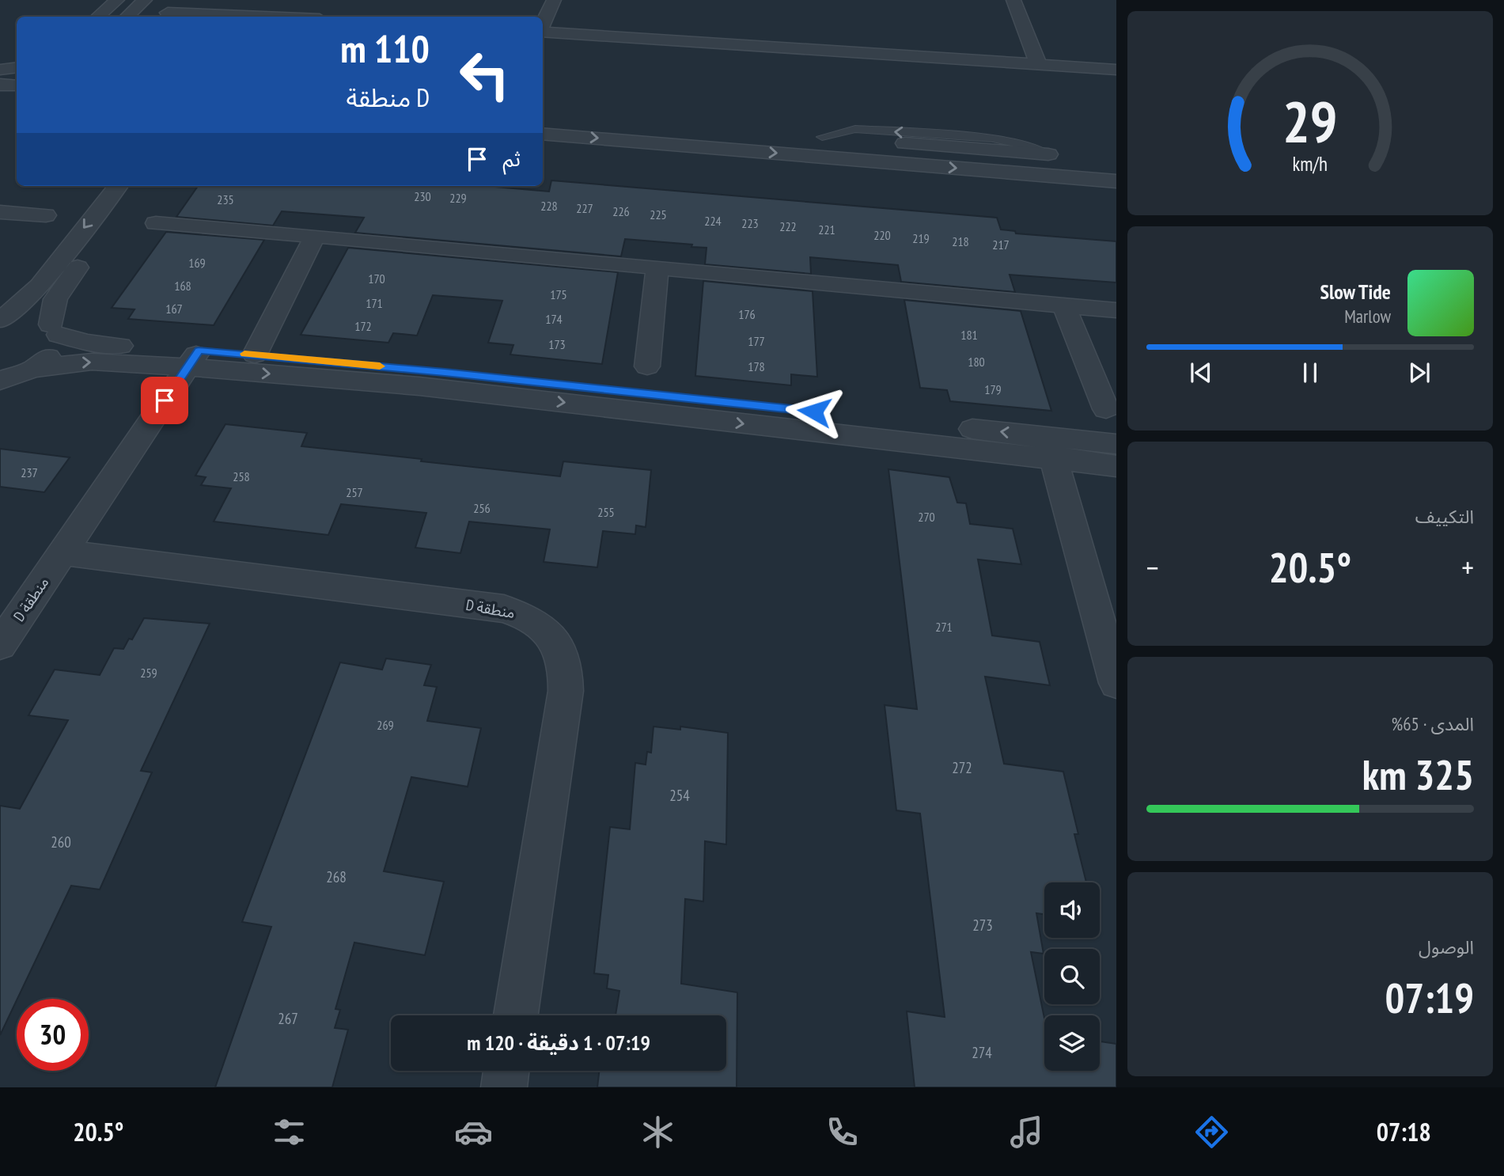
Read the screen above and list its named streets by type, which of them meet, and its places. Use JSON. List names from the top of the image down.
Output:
{
  "streets": {
    "street": ["D منطقة"]
  },
  "house_numbers": [
    "230",
    "229",
    "235",
    "228",
    "227",
    "226",
    "225",
    "224",
    "223",
    "222",
    "221",
    "220",
    "219",
    "218",
    "217",
    "169",
    "170",
    "168",
    "175",
    "171",
    "167",
    "176",
    "174",
    "172",
    "181",
    "177",
    "173",
    "180",
    "178",
    "179",
    "237",
    "258",
    "257",
    "256",
    "255",
    "270",
    "271",
    "259",
    "269",
    "272",
    "254",
    "260",
    "268",
    "273",
    "267",
    "274"
  ],
  "page": {
    "turn": ["110 m", "D منطقة"],
    "then": "ثم",
    "song": ["Slow Tide", "Marlow"],
    "tile": [
      "التكييف",
      ["المدى · 65%", "325 km"],
      ["الوصول", "07:19"]
    ],
    "heat": ["−", "20.5°", "+"],
    "limit": "30",
    "trip": "07:19 · 1 دقيقة · 120 m",
    "tabs": ["07:18", "20.5°"],
    "gauge": ["29", "km/h"]
  }
}
